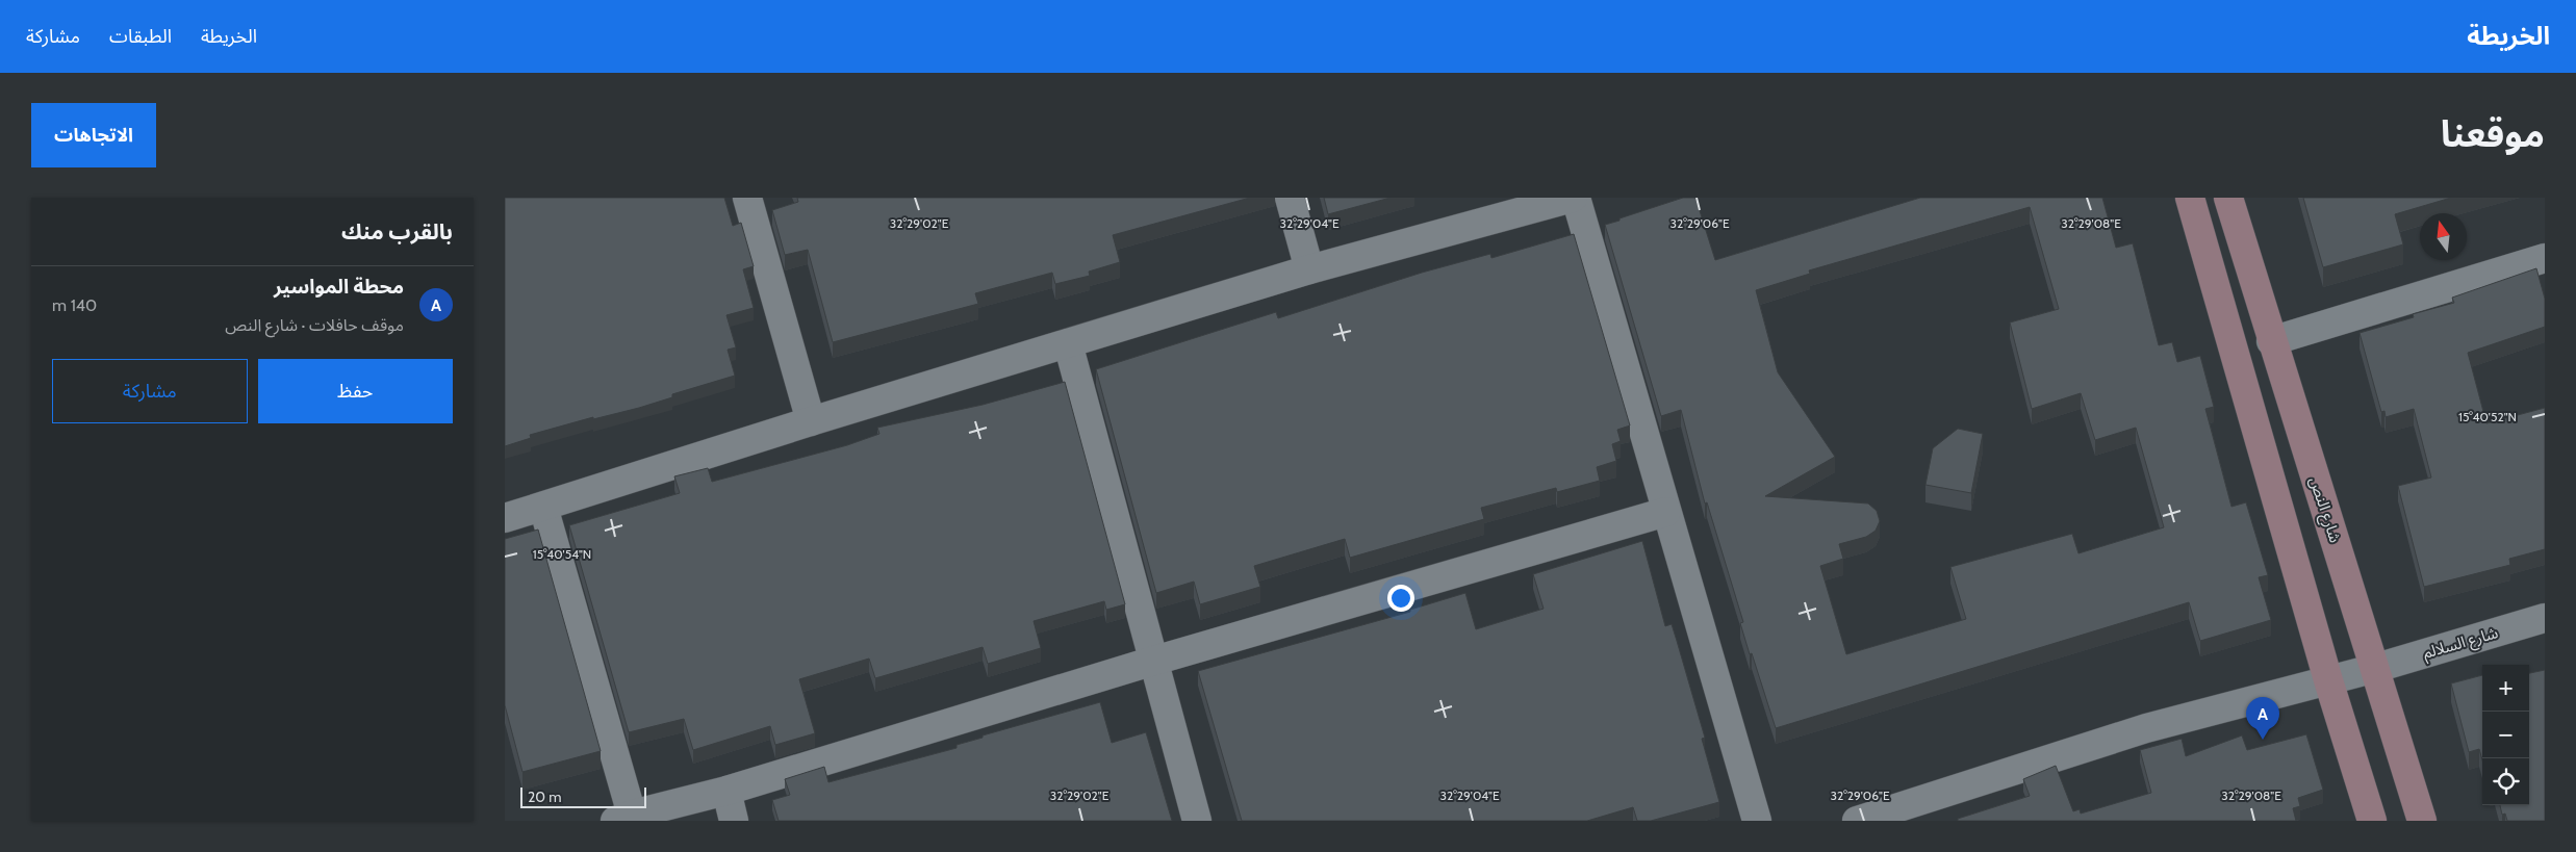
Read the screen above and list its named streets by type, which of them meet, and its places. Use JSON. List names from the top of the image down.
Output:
{
  "streets": {
    "main road": ["شارع النص"],
    "street": ["شارع السلالم"]
  },
  "crossings": [
    ["شارع النص", "شارع السلالم"]
  ],
  "scale_bar": "20 m",
  "north": "top",
  "page": {
    "header": "الخريطة",
    "nav": ["الخريطة", "الطبقات", "مشاركة"],
    "title": "موقعنا",
    "buttons": [
      "الاتجاهات",
      ["حفظ", "مشاركة"]
    ],
    "heading": "بالقرب منك",
    "list": [
      {
        "mark": "A",
        "name": "محطة المواسير",
        "note": "موقف حافلات · شارع النص",
        "value": "140 m"
      }
    ],
    "map_buttons": ["+", "−"],
    "pins": "A",
    "scale": "20 m"
  },
  "coordinates": [
    "32°29'02\"E",
    "32°29'04\"E",
    "32°29'06\"E",
    "32°29'08\"E",
    "15°40'52\"N",
    "15°40'54\"N"
  ]
}
